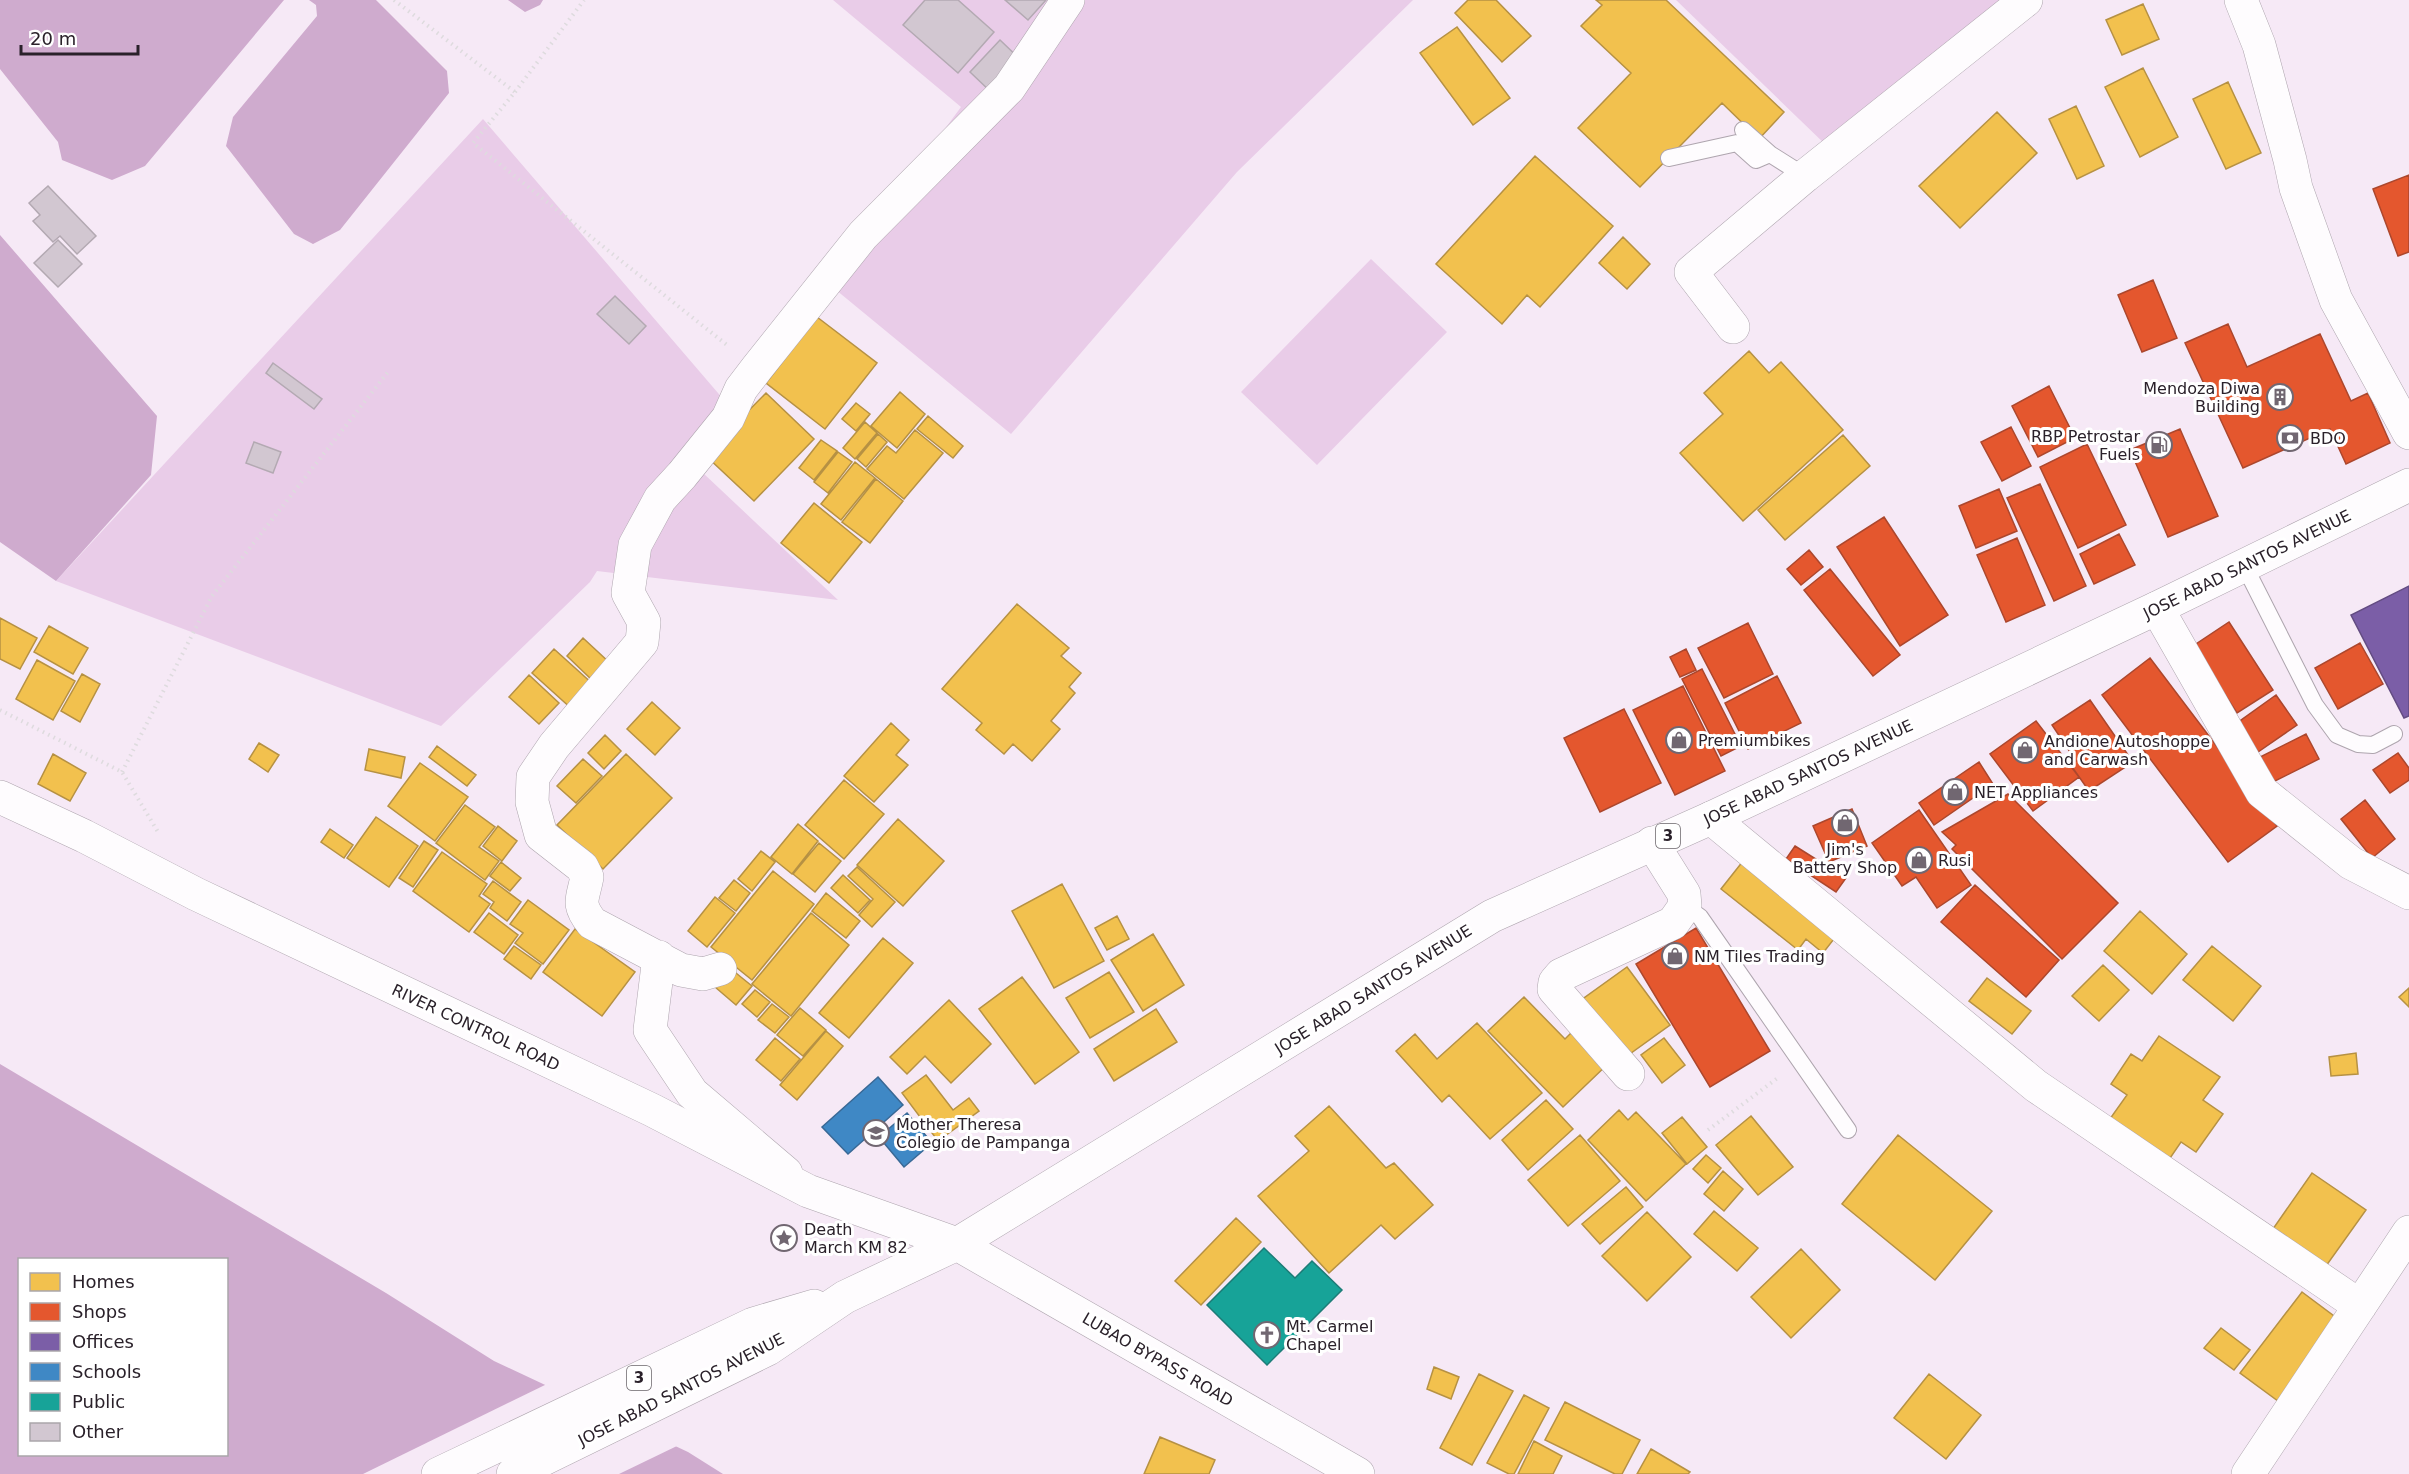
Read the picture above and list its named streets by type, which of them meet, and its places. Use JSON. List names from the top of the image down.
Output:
{
  "streets": {
    "main road": [
      "JOSE ABAD SANTOS AVENUE",
      "3",
      "RIVER CONTROL ROAD",
      "LUBAO BYPASS ROAD"
    ]
  },
  "crossings": [
    ["JOSE ABAD SANTOS AVENUE", "RIVER CONTROL ROAD"],
    ["JOSE ABAD SANTOS AVENUE", "LUBAO BYPASS ROAD"],
    ["RIVER CONTROL ROAD", "LUBAO BYPASS ROAD"]
  ],
  "places": {
    "building": ["Mendoza Diwa Building"],
    "bank": ["BDO"],
    "fuel station": ["RBP Petrostar Fuels"],
    "shop": [
      "Premiumbikes",
      "Andione Autoshoppe and Carwash",
      "NET Appliances",
      "Jim's Battery Shop",
      "Rusi",
      "NM Tiles Trading"
    ],
    "school or university": ["Mother Theresa Colegio de Pampanga"],
    "place": ["Death March KM 82"],
    "church": ["Mt. Carmel Chapel"]
  },
  "legend": [
    "Homes",
    "Shops",
    "Offices",
    "Schools",
    "Public",
    "Other"
  ],
  "scale_bar": "20 m"
}
